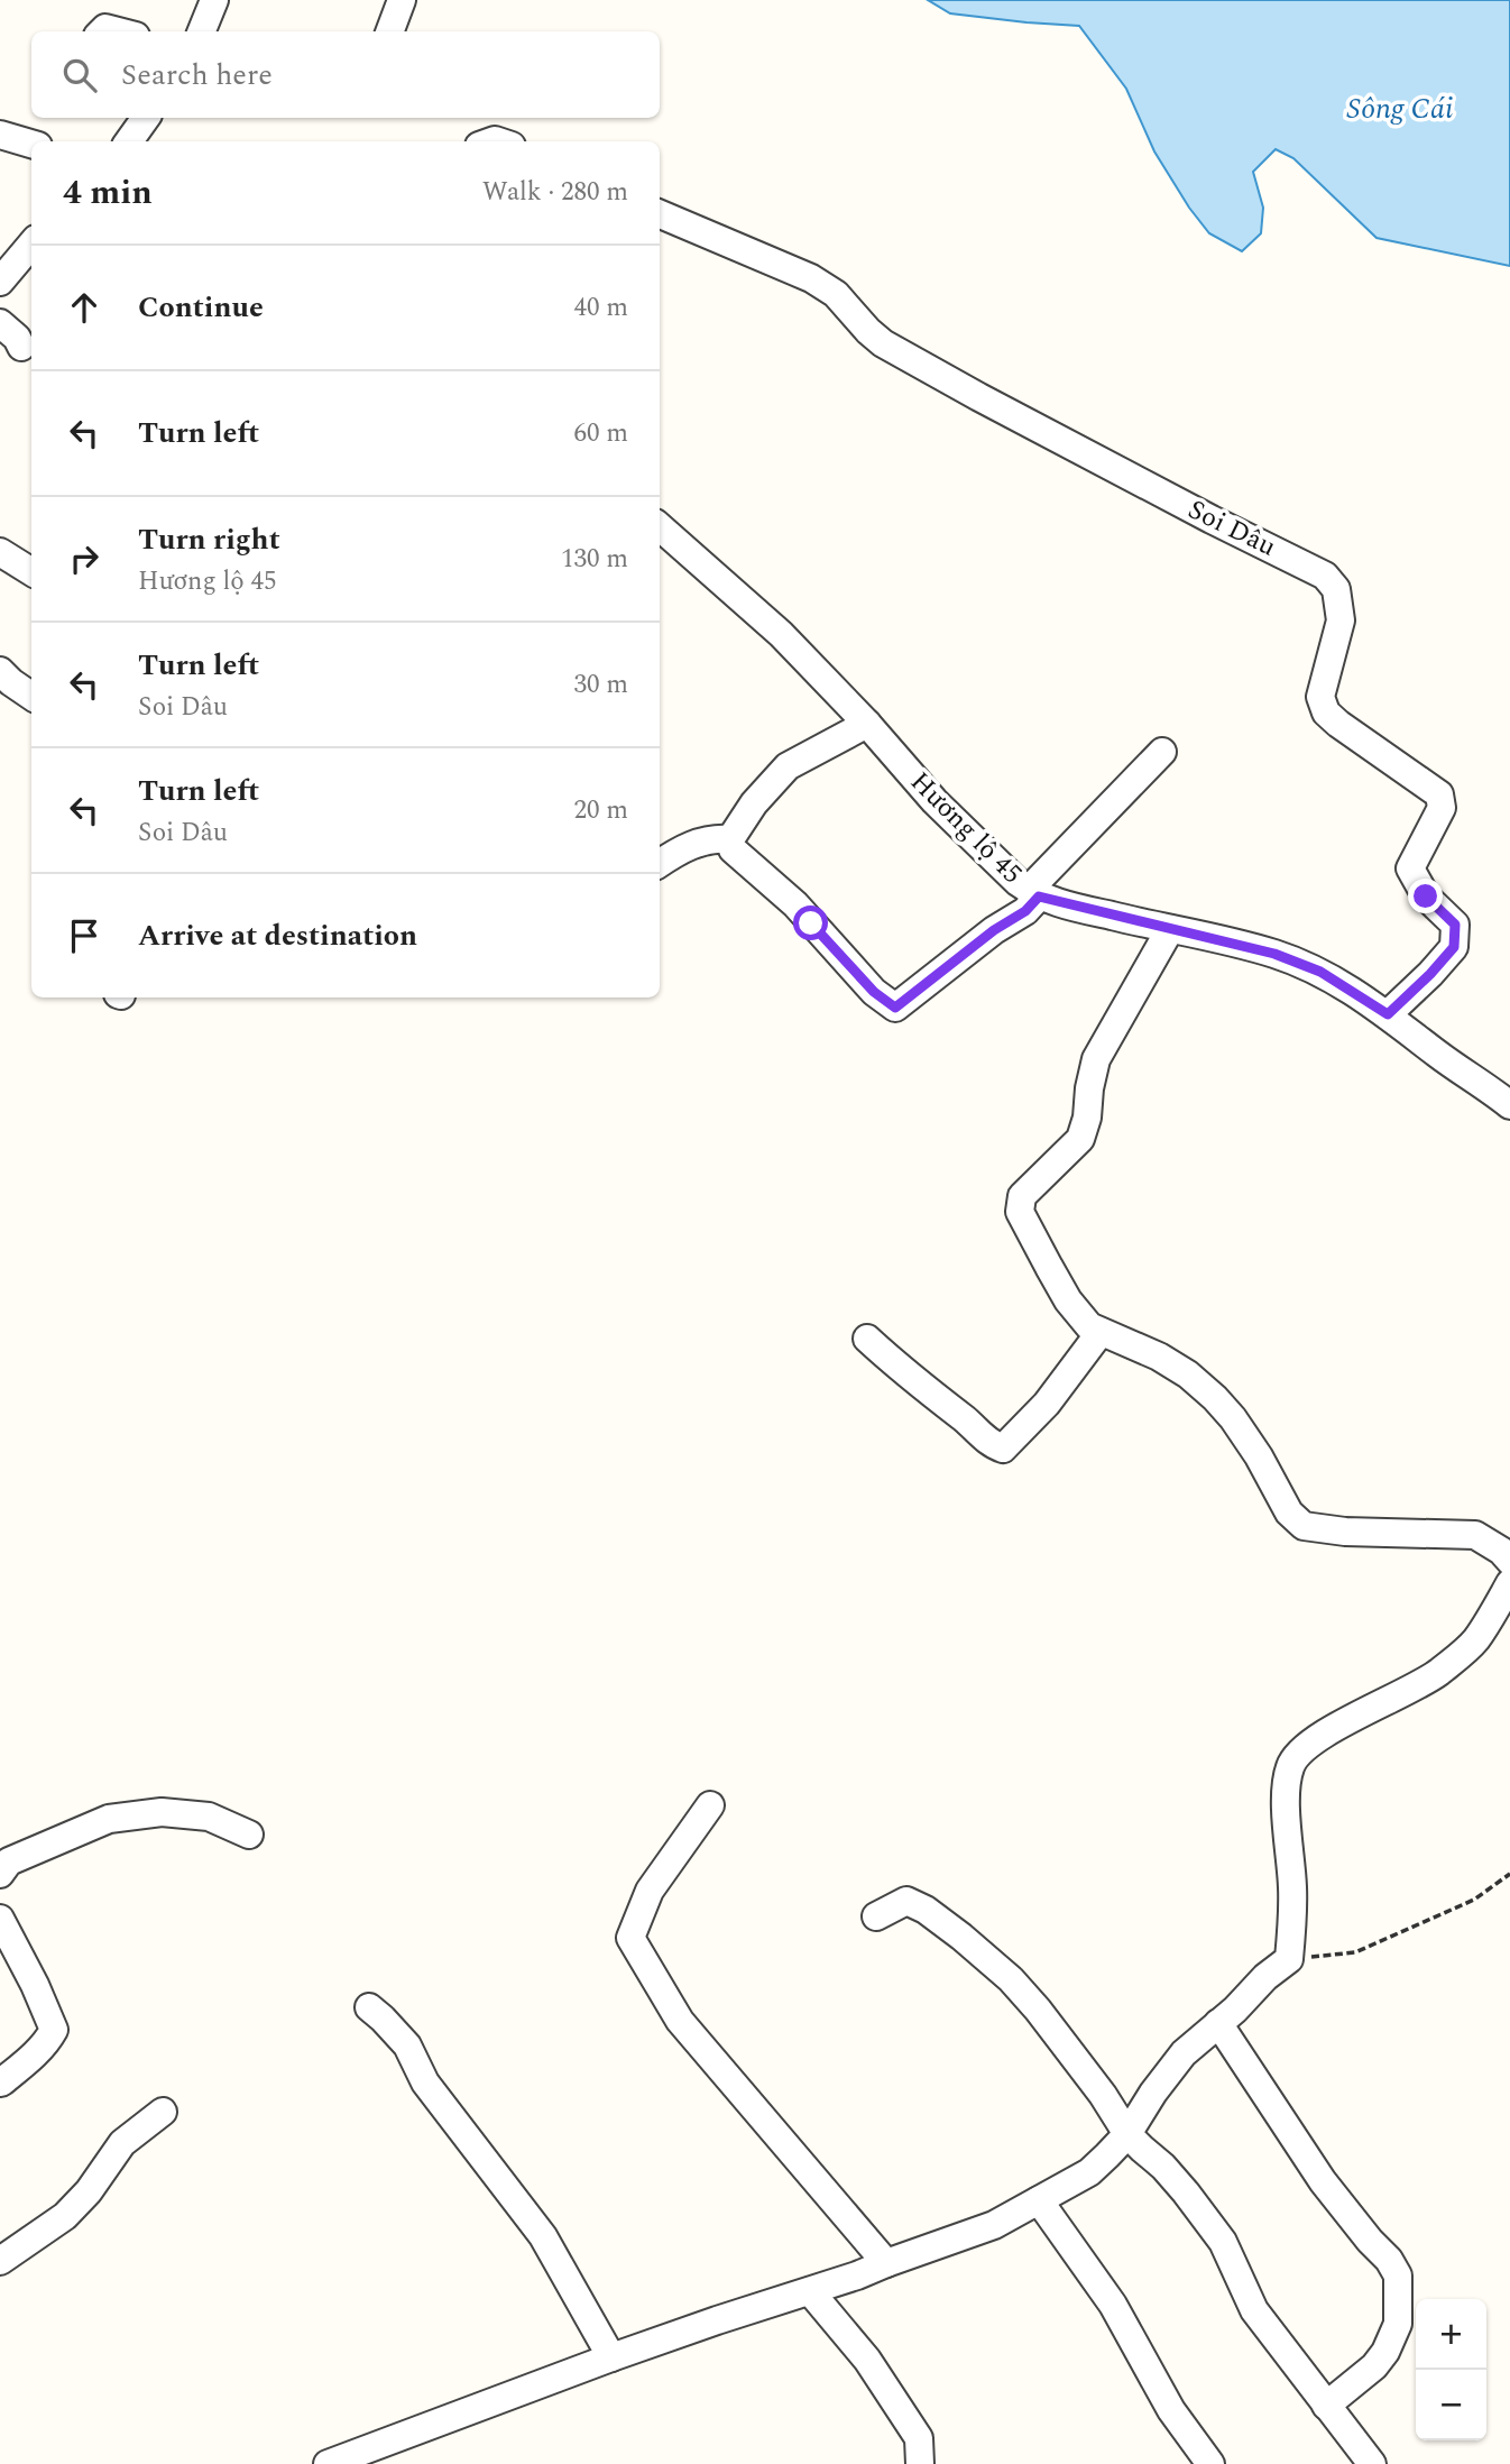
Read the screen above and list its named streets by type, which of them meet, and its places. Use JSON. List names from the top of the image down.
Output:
{
  "streets": {
    "street": ["Soi Dâu", "Hương lộ 45"]
  },
  "crossings": [
    ["Soi Dâu", "Hương lộ 45"]
  ],
  "water": ["Sông Cái"],
  "page": {
    "search": "Search here",
    "heading": ["4 min", "Walk · 280 m"],
    "list": [
      ["Continue", "40 m"],
      ["Turn left", "60 m"],
      ["Turn right", "Hương lộ 45", "130 m"],
      ["Turn left", "Soi Dâu", "30 m"],
      ["Turn left", "Soi Dâu", "20 m"],
      "Arrive at destination"
    ],
    "map_buttons": ["+", "−"]
  }
}
